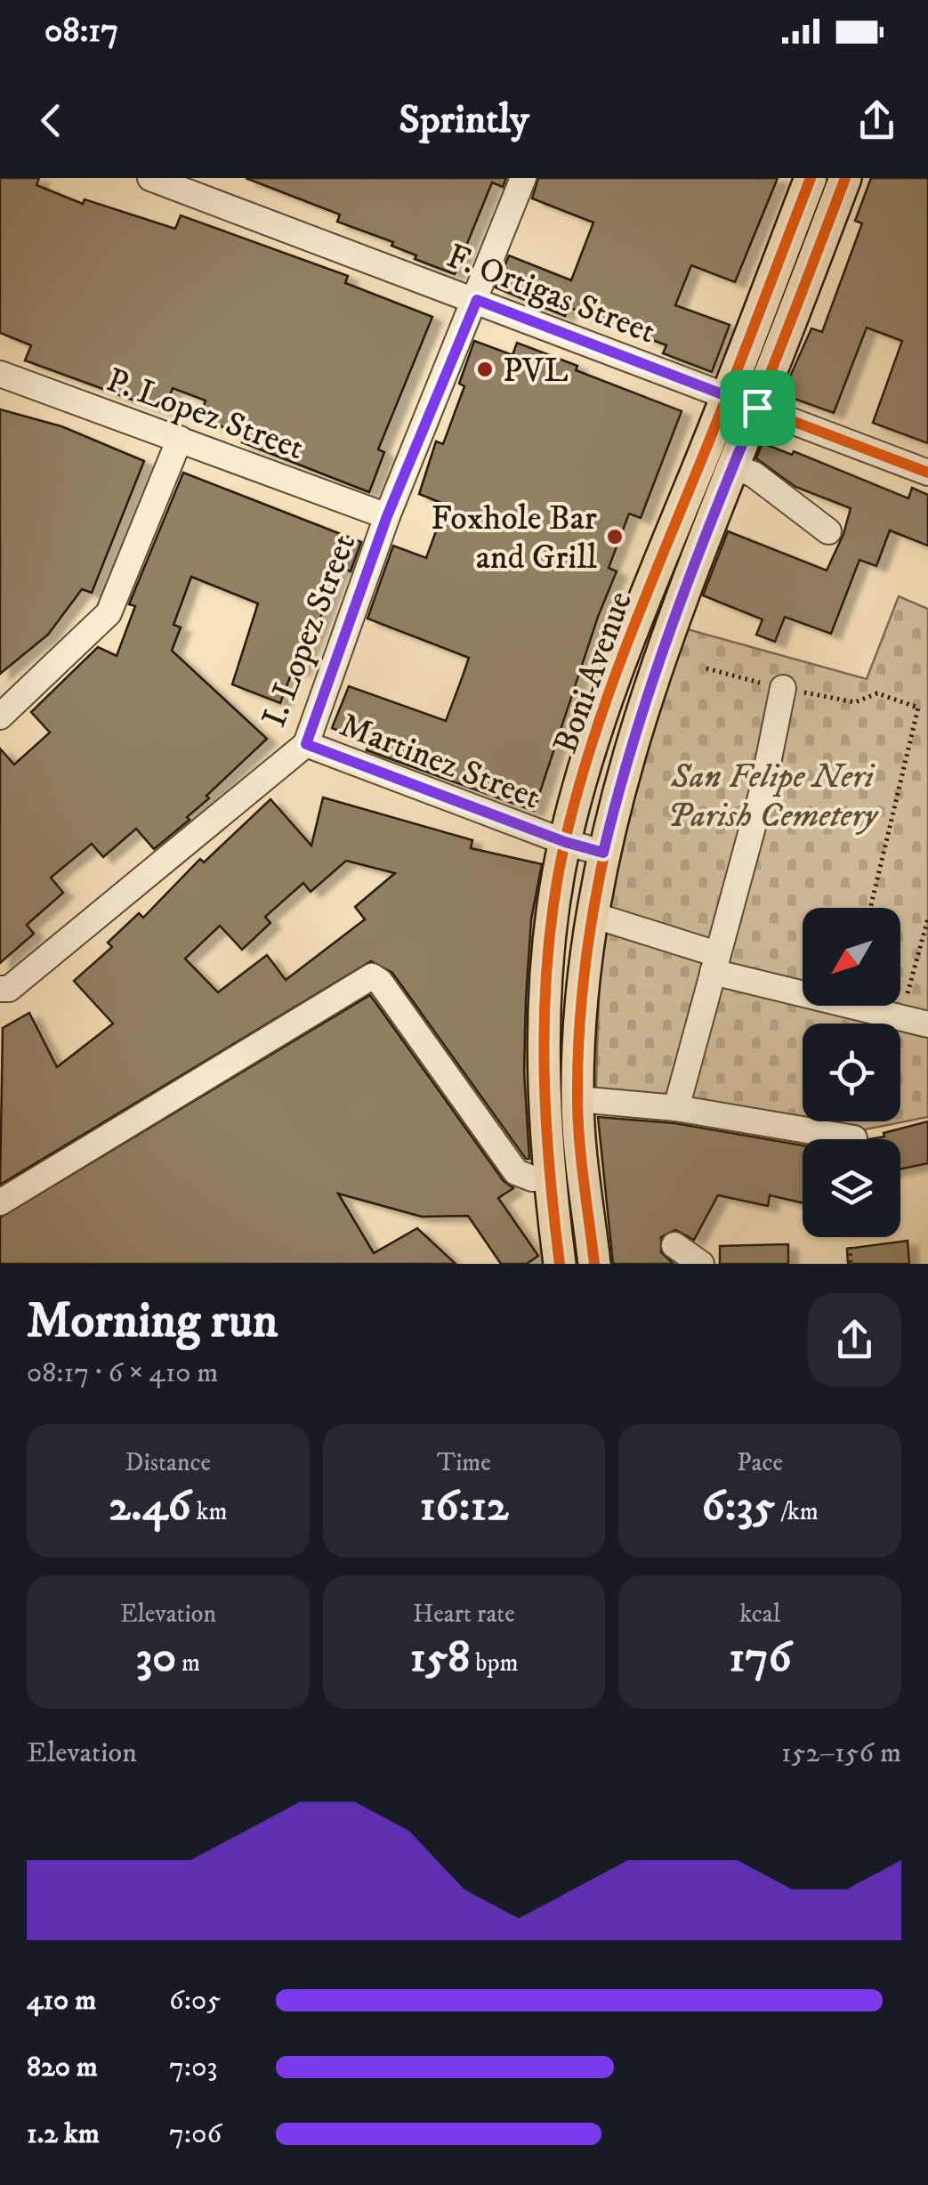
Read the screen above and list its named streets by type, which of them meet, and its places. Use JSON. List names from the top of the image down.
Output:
{
  "streets": {
    "main road": ["Boni Avenue"],
    "street": [
      "F. Ortigas Street",
      "P. Lopez Street",
      "I. Lopez Street",
      "Martinez Street"
    ]
  },
  "crossings": [
    ["F. Ortigas Street", "I. Lopez Street"],
    ["F. Ortigas Street", "Boni Avenue"],
    ["P. Lopez Street", "I. Lopez Street"],
    ["I. Lopez Street", "Martinez Street"],
    ["Boni Avenue", "Martinez Street"]
  ],
  "parks": ["San Felipe Neri Parish Cemetery"],
  "places": ["PVL", "Foxhole Bar and Grill"],
  "north": "bottom left",
  "page": {
    "status": "08:17",
    "header": "Sprintly",
    "heading": ["Morning run", "08:17 · 6 × 410 m"],
    "stats": [
      ["Distance", "2.46 km"],
      ["Time", "16:12"],
      ["Pace", "6:35 /km"],
      ["Elevation", "30 m"],
      ["Heart rate", "158 bpm"],
      ["kcal", "176"]
    ],
    "chart": ["Elevation", "152–156 m"],
    "list": [
      {
        "name": "410 m",
        "note": "6:05"
      },
      {
        "name": "820 m",
        "note": "7:03"
      },
      {
        "name": "1.2 km",
        "note": "7:06"
      }
    ]
  }
}
